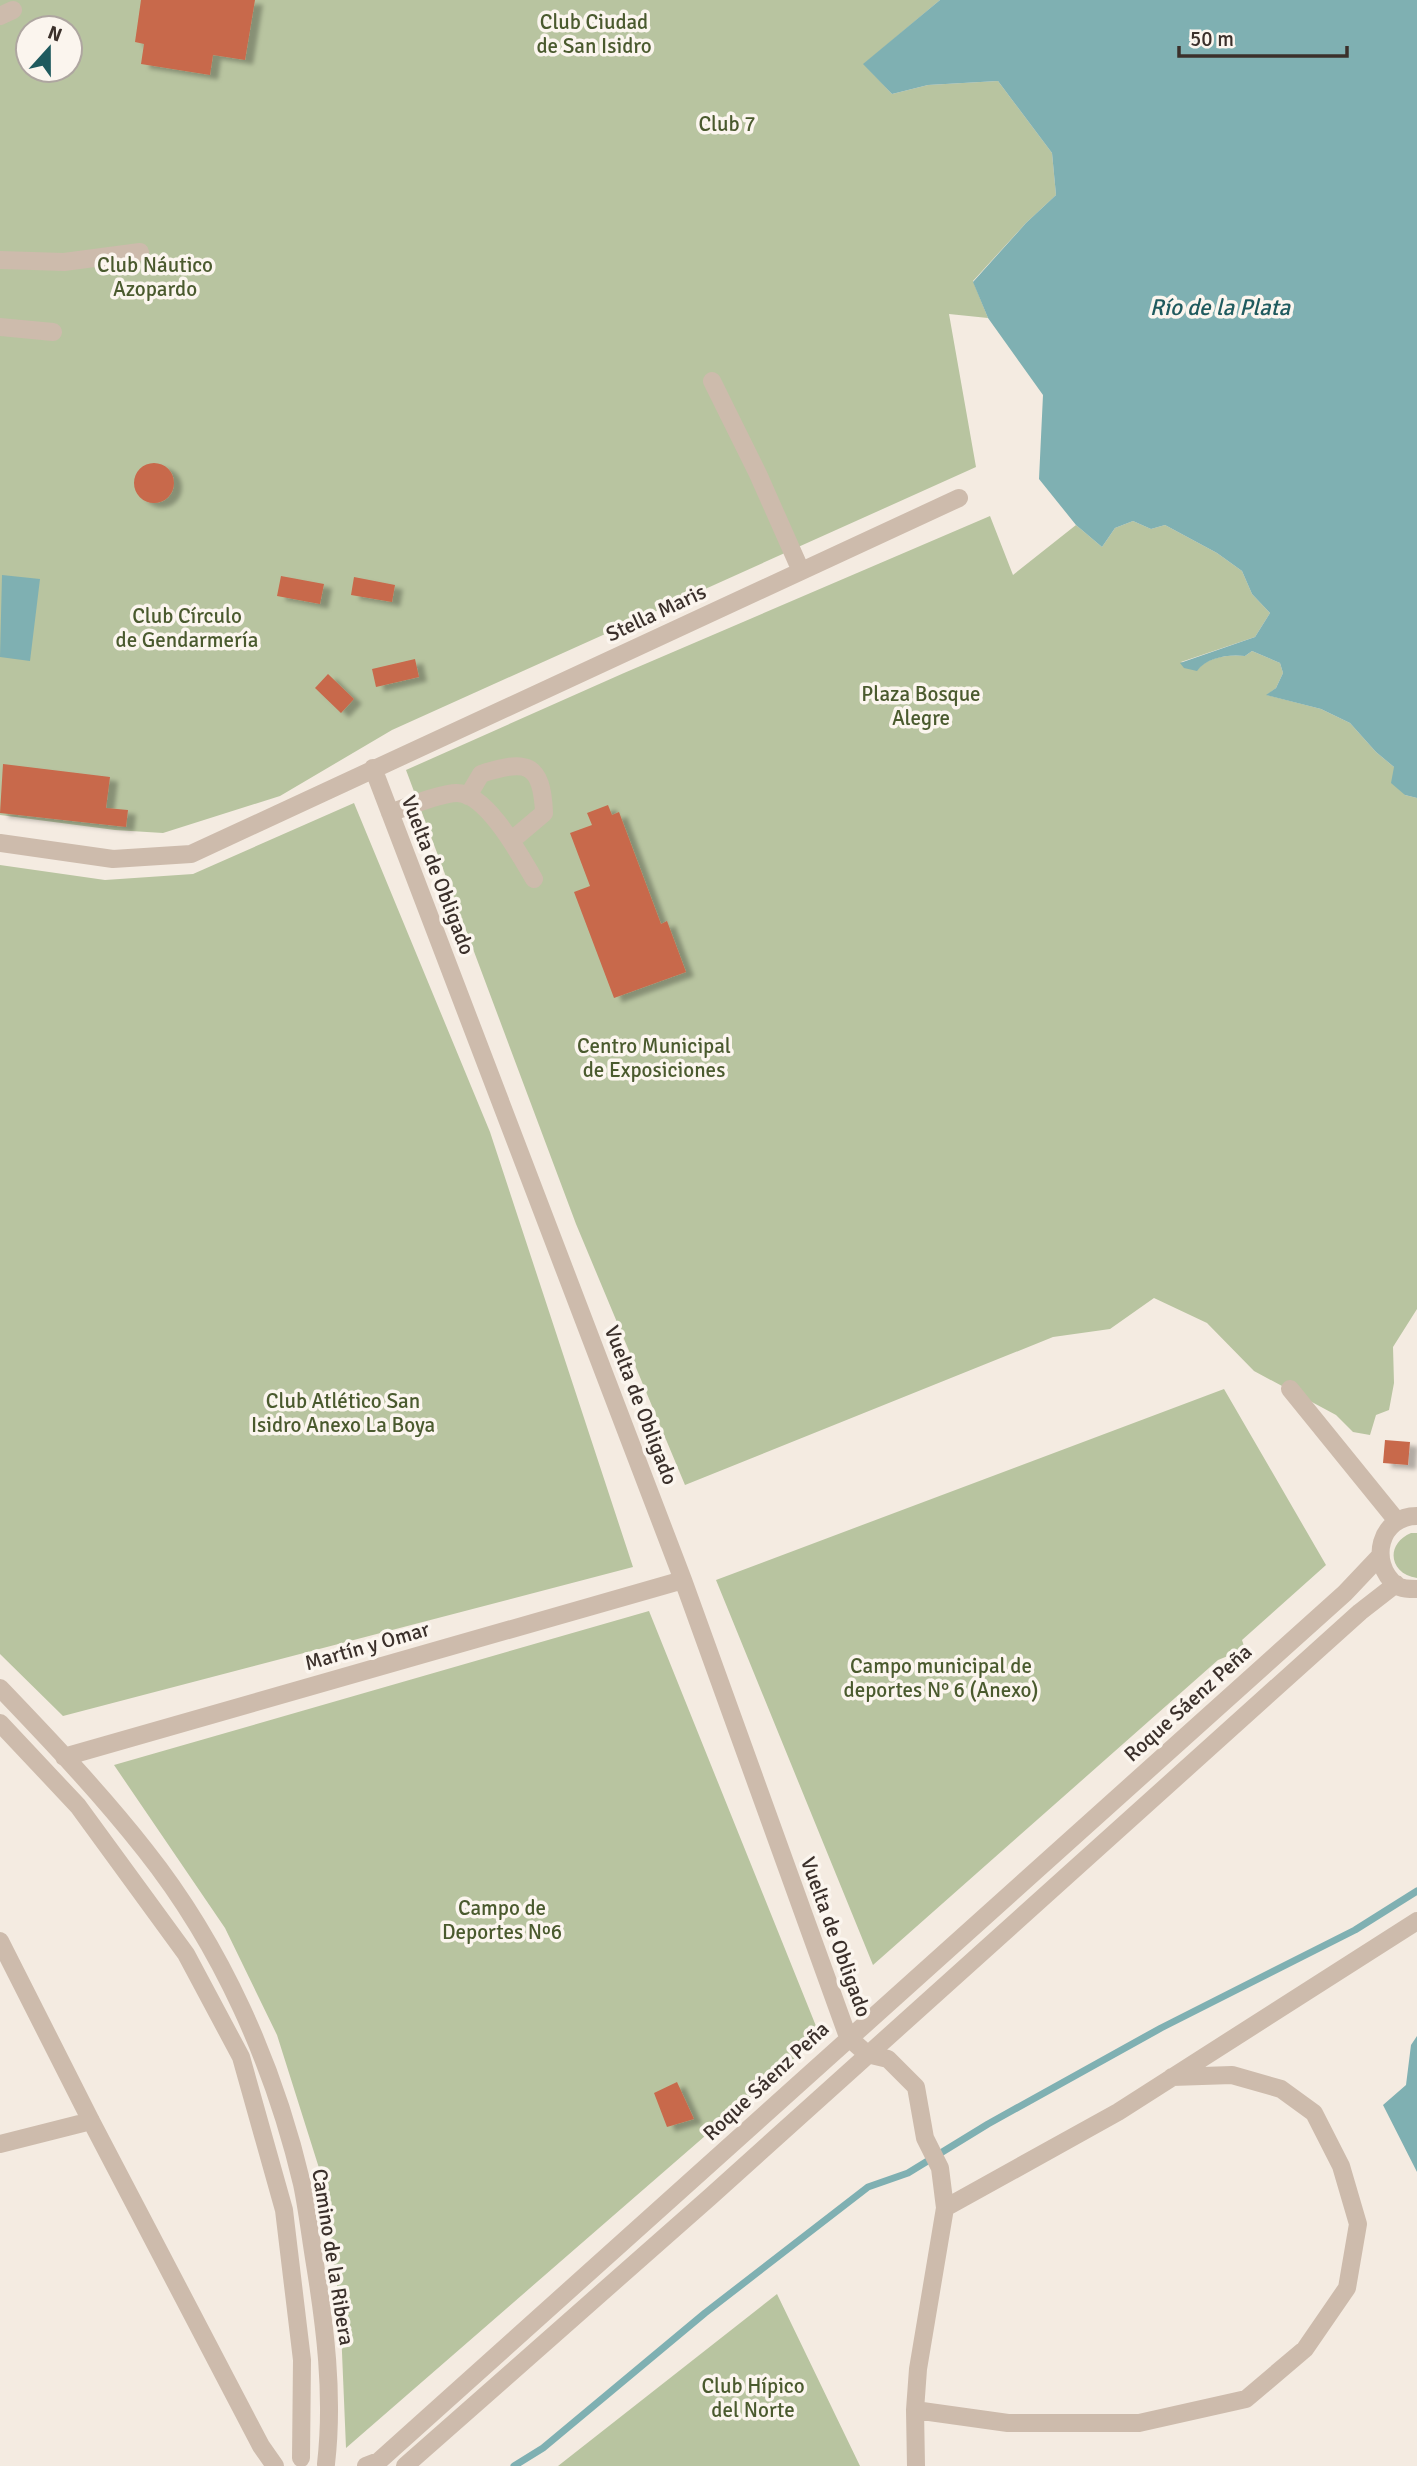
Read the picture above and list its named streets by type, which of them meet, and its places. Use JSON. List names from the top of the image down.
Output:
{
  "streets": {
    "street": [
      "Stella Maris",
      "Vuelta de Obligado",
      "Martín y Omar",
      "Roque Sáenz Peña",
      "Camino de la Ribera"
    ]
  },
  "crossings": [
    ["Stella Maris", "Vuelta de Obligado"],
    ["Vuelta de Obligado", "Martín y Omar"],
    ["Vuelta de Obligado", "Roque Sáenz Peña"],
    ["Martín y Omar", "Camino de la Ribera"]
  ],
  "water": ["Río de la Plata"],
  "parks": [
    "Club Ciudad de San Isidro",
    "Club 7",
    "Club Náutico Azopardo",
    "Club Círculo de Gendarmería",
    "Plaza Bosque Alegre",
    "Centro Municipal de Exposiciones",
    "Club Atlético San Isidro Anexo La Boya",
    "Campo municipal de deportes N° 6 (Anexo)",
    "Campo de Deportes Nº6",
    "Club Hípico del Norte"
  ],
  "scale_bar": "50 m",
  "north": "top"
}
